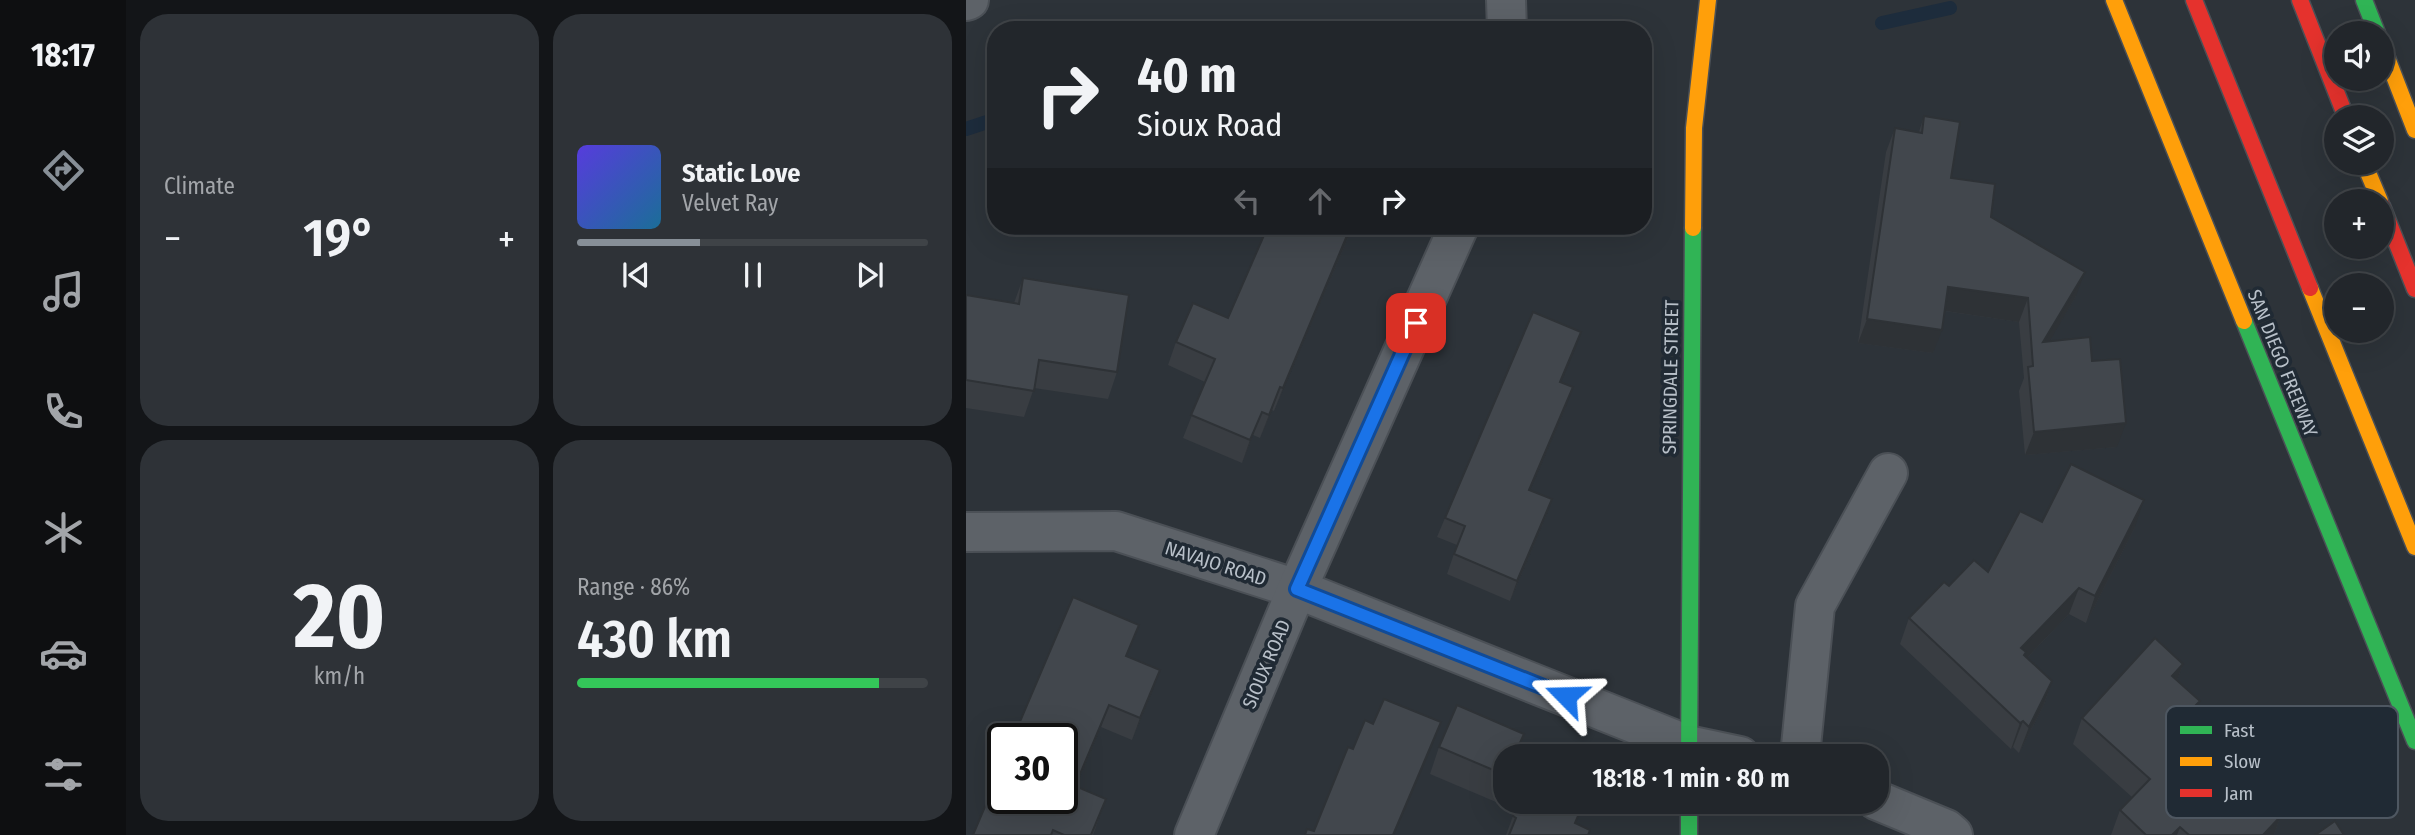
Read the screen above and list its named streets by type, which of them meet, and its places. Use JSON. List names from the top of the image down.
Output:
{
  "streets": {
    "main road": ["SAN DIEGO FREEWAY", "SPRINGDALE STREET"],
    "street": ["NAVAJO ROAD", "SIOUX ROAD"]
  },
  "crossings": [
    ["NAVAJO ROAD", "SIOUX ROAD"]
  ],
  "legend": ["Fast", "Slow", "Jam"],
  "page": {
    "tabs": "18:17",
    "tile": [
      "Climate",
      ["20", "km/h"],
      ["Range · 86%", "430 km"]
    ],
    "map_buttons": ["+", "−"],
    "turn": ["40 m", "Sioux Road"],
    "song": ["Static Love", "Velvet Ray"],
    "heat": ["−", "19°", "+"],
    "limit": "30",
    "trip": "18:18 · 1 min · 80 m"
  }
}
